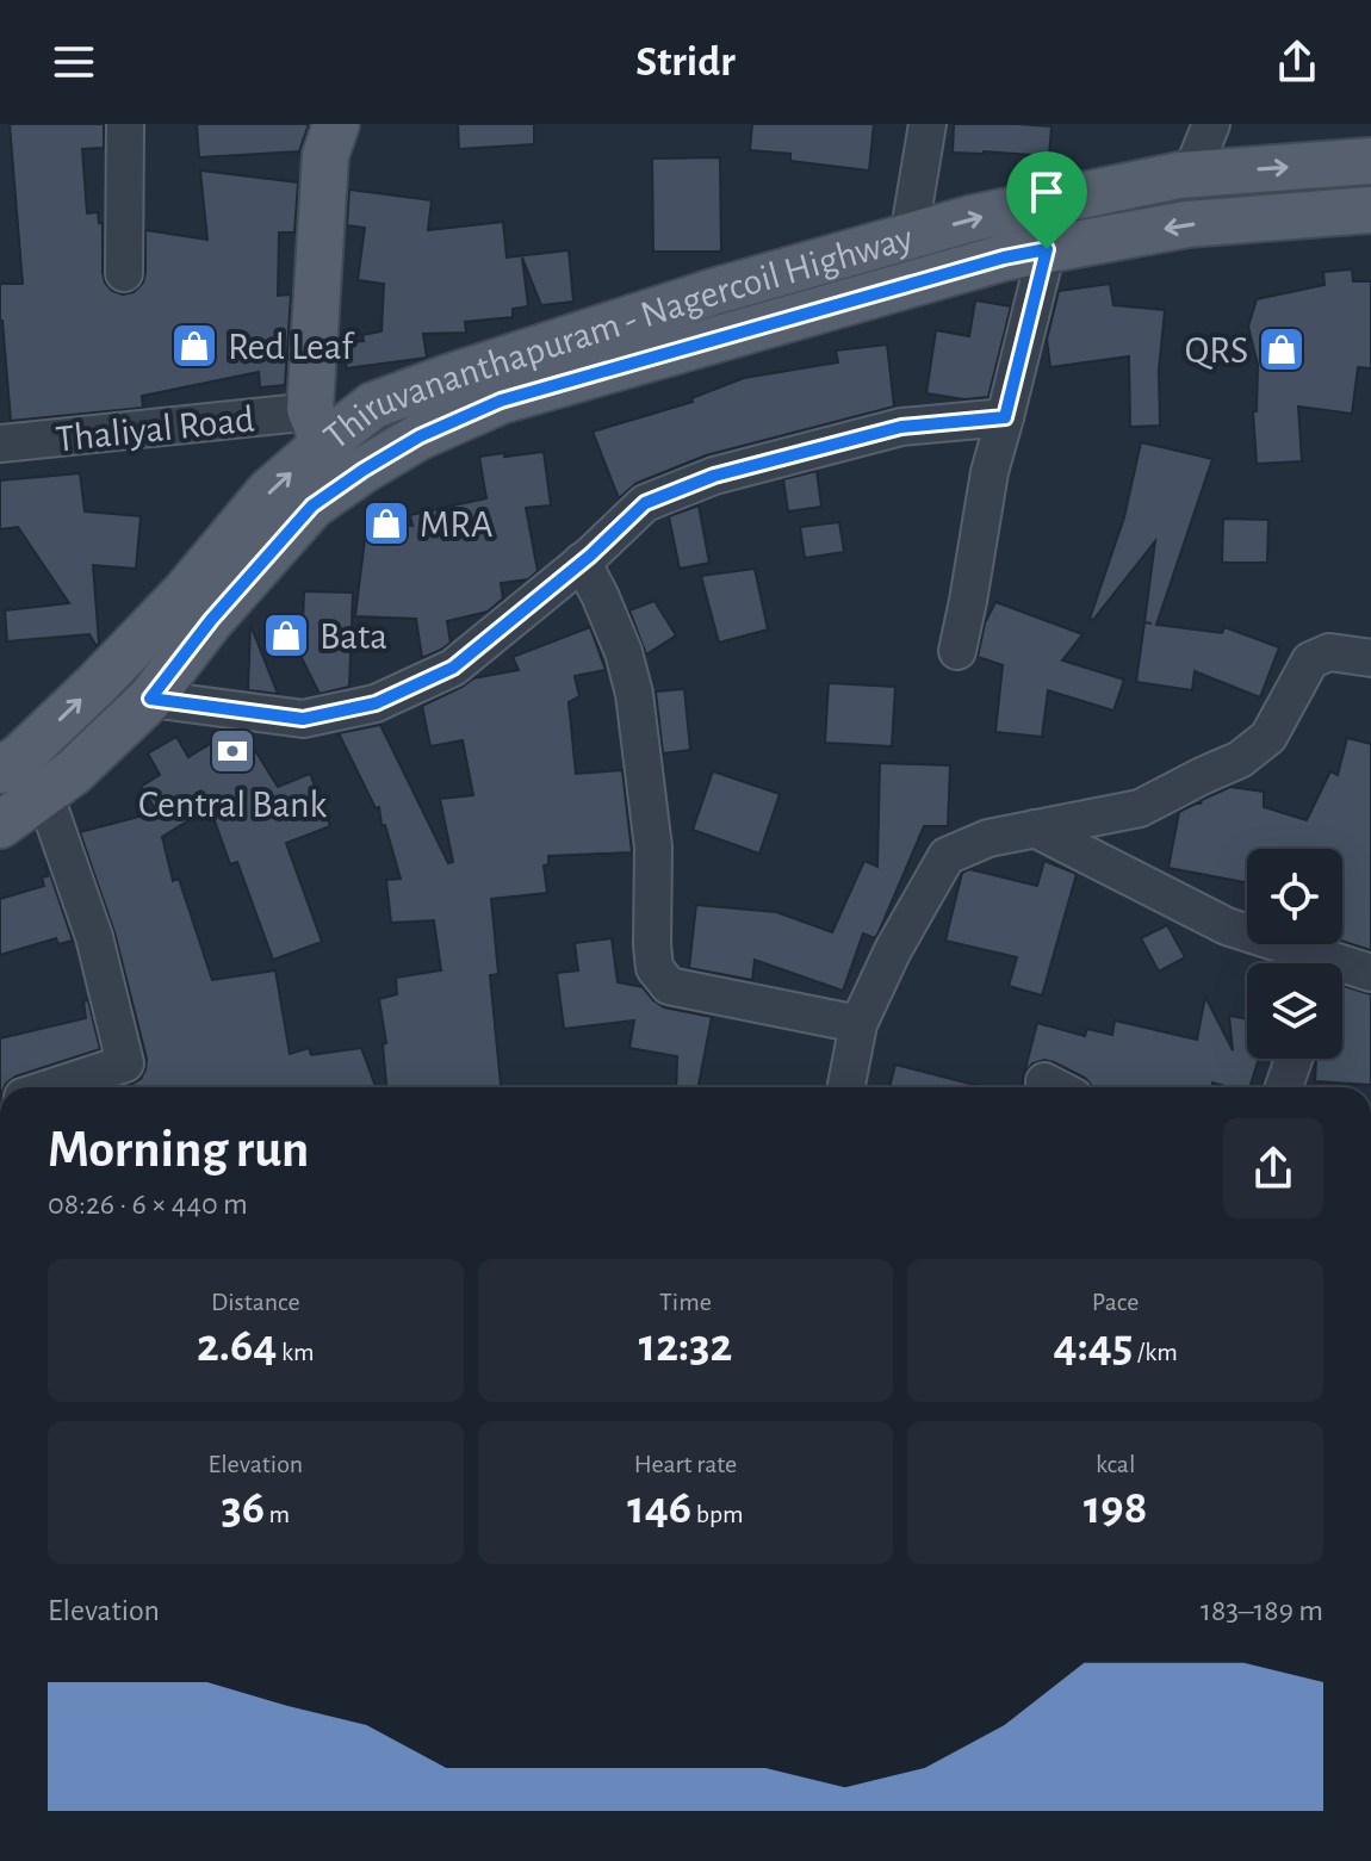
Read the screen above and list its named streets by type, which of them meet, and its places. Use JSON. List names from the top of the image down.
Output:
{
  "streets": {
    "main road": ["Thiruvananthapuram - Nagercoil Highway"],
    "street": ["Thaliyal Road"]
  },
  "crossings": [
    ["Thiruvananthapuram - Nagercoil Highway", "Thaliyal Road"]
  ],
  "places": {
    "shop": [
      "Red Leaf",
      "QRS",
      "MRA",
      "Bata"
    ],
    "bank": ["Central Bank"]
  },
  "page": {
    "header": "Stridr",
    "heading": ["Morning run", "08:26 · 6 × 440 m"],
    "stats": [
      ["Distance", "2.64 km"],
      ["Time", "12:32"],
      ["Pace", "4:45 /km"],
      ["Elevation", "36 m"],
      ["Heart rate", "146 bpm"],
      ["kcal", "198"]
    ],
    "chart": ["Elevation", "183–189 m"]
  }
}
